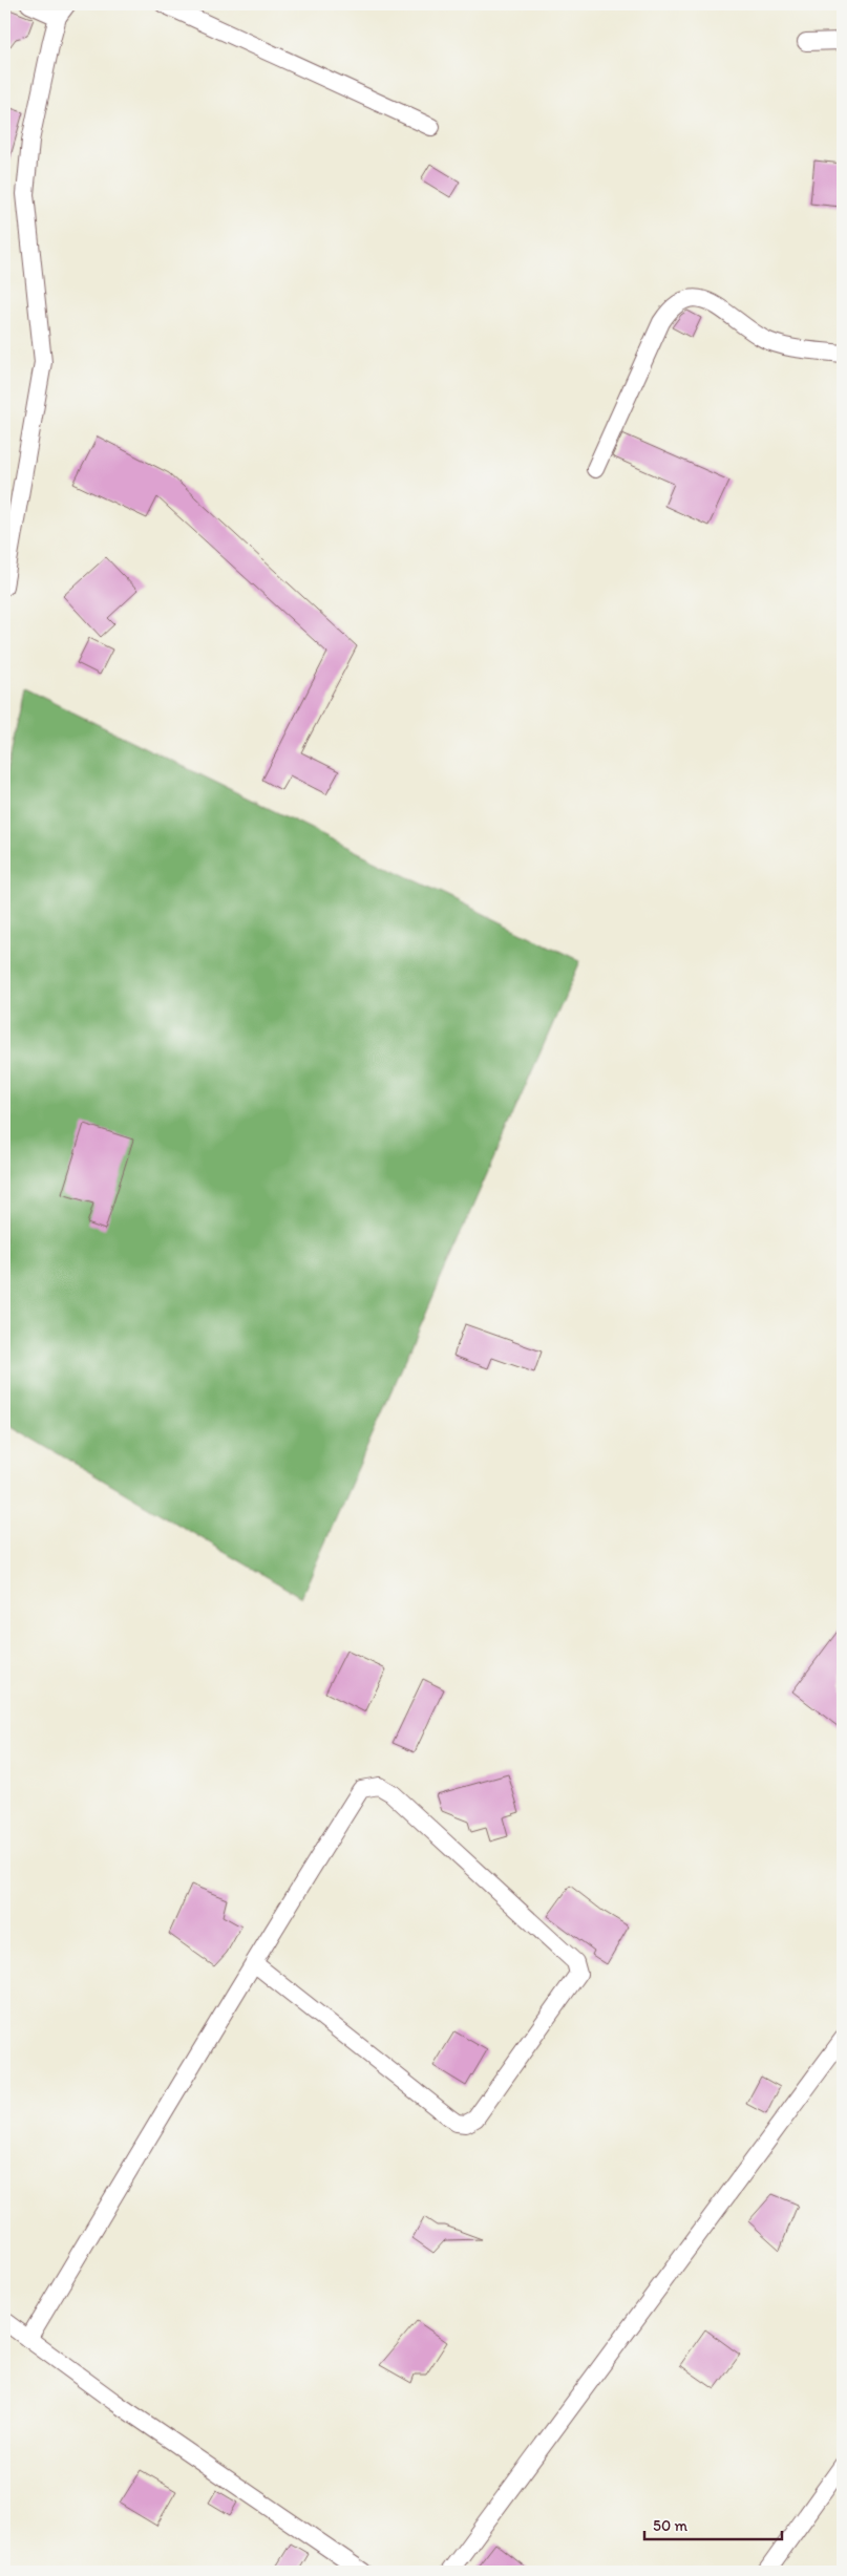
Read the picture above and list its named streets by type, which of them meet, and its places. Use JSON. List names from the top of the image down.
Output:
{
  "scale_bar": "50 m"
}
